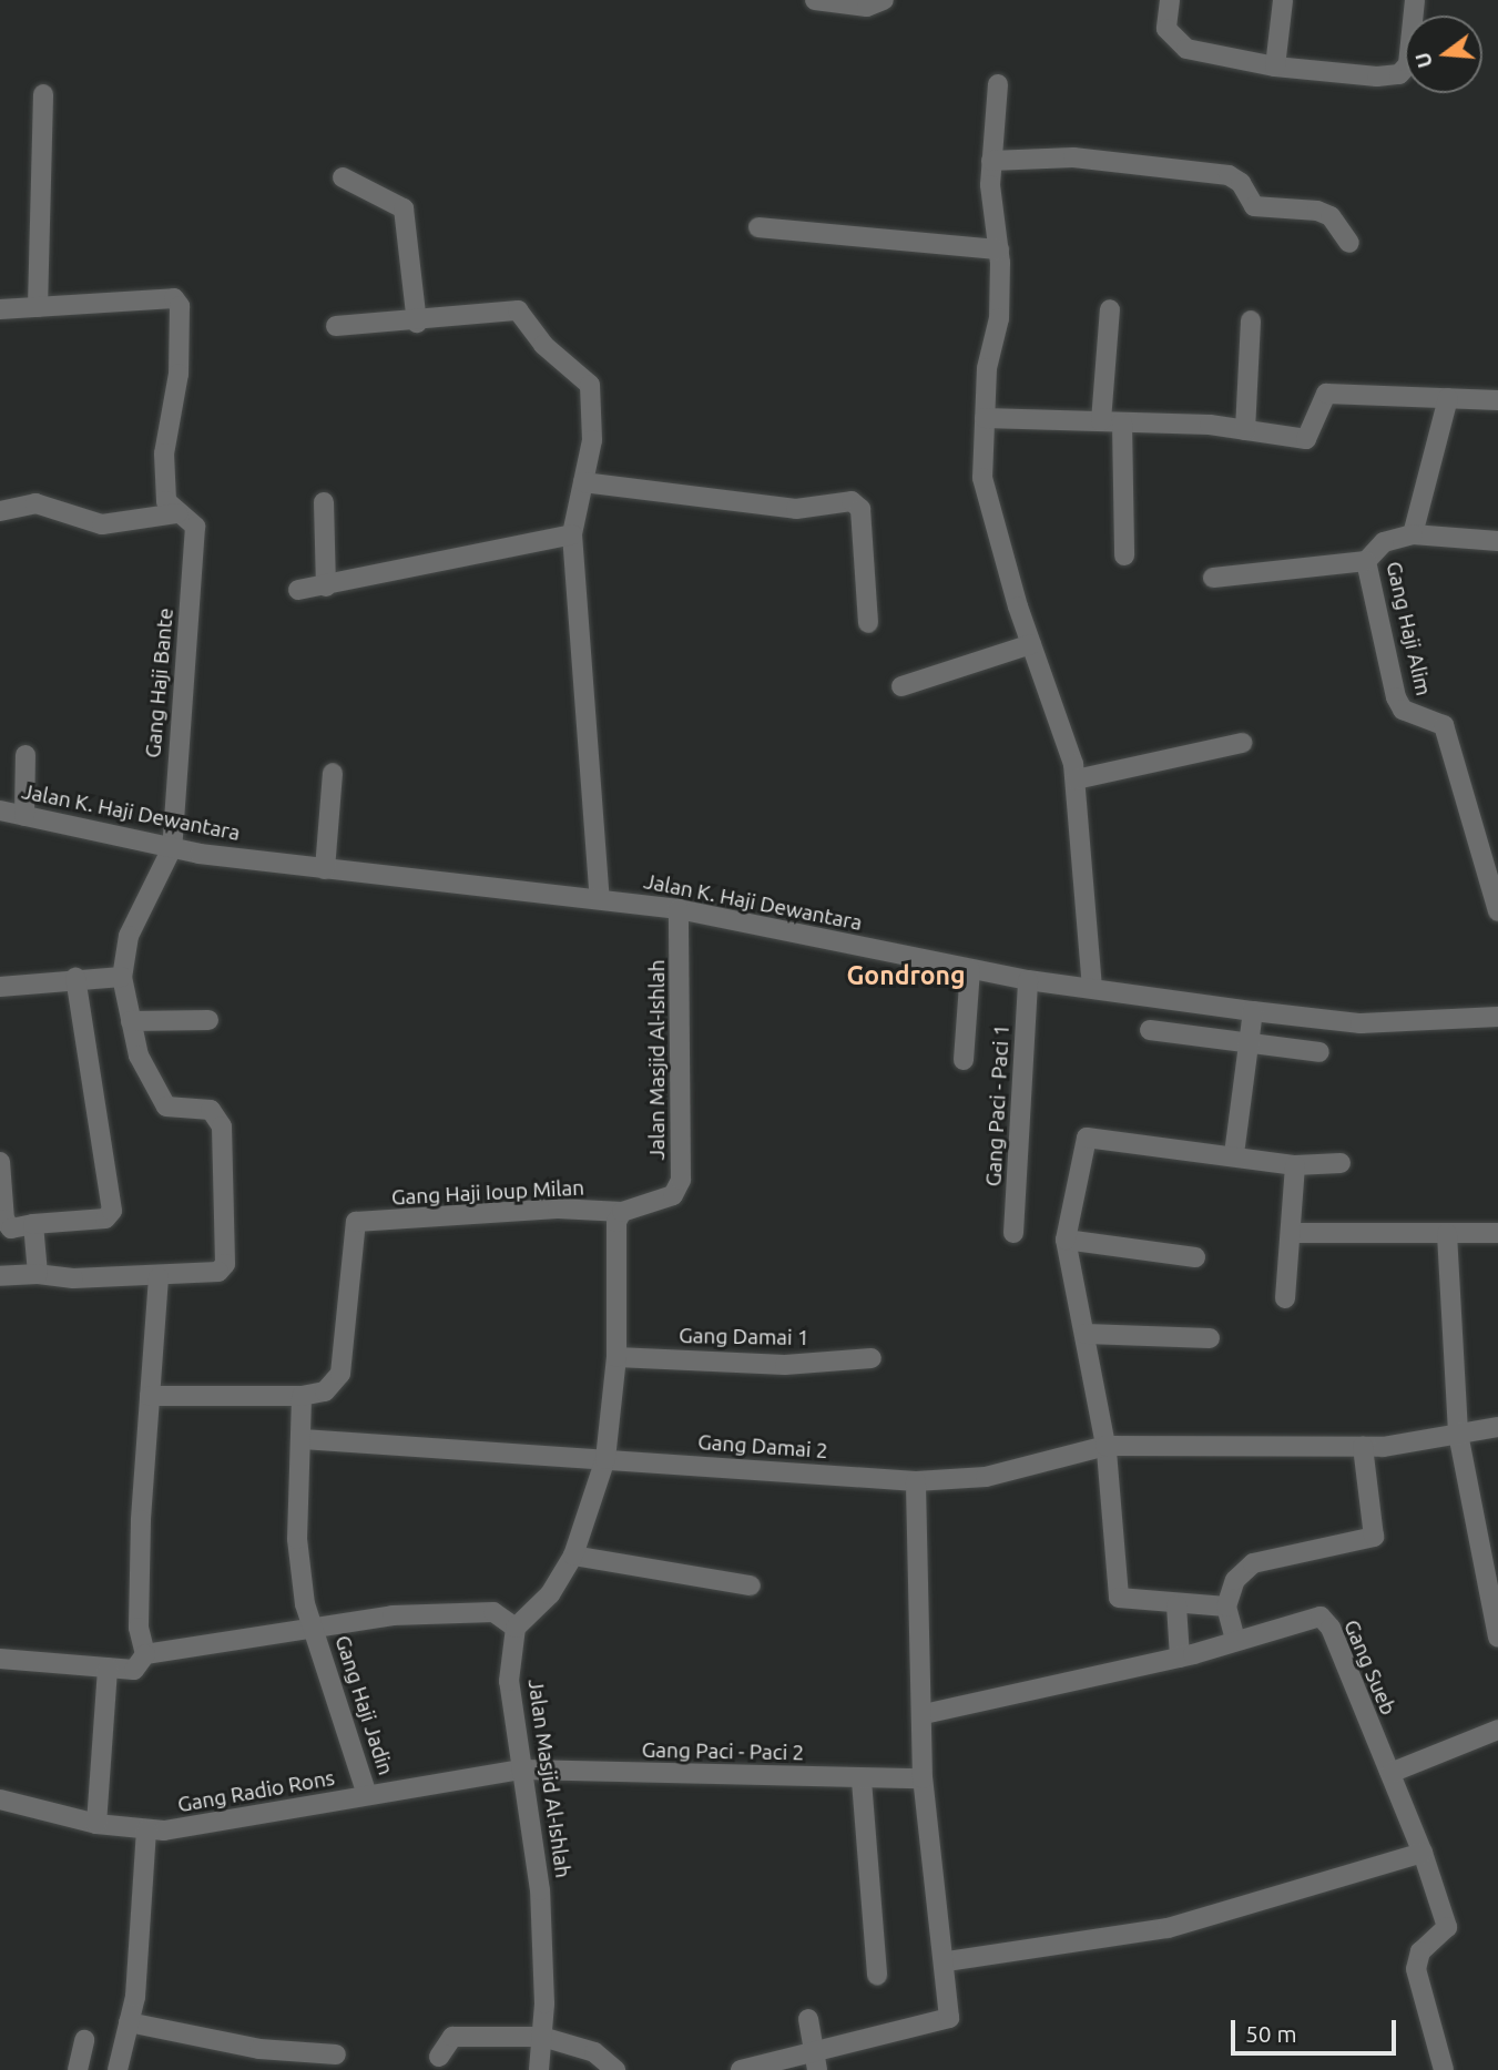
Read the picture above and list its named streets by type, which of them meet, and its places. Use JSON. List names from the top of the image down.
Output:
{
  "streets": {
    "street": [
      "Gang Haji Alim",
      "Gang Haji Bante",
      "Jalan K. Haji Dewantara",
      "Jalan Masjid Al-Ishlah",
      "Gang Paci - Paci 1",
      "Gang Haji Ioup Milan",
      "Gang Damai 1",
      "Gang Damai 2",
      "Gang Sueb",
      "Gang Haji Jadin",
      "Gang Paci - Paci 2",
      "Gang Radio Rons"
    ]
  },
  "crossings": [
    ["Gang Haji Bante", "Jalan K. Haji Dewantara"],
    ["Jalan K. Haji Dewantara", "Jalan Masjid Al-Ishlah"],
    ["Jalan K. Haji Dewantara", "Gang Paci - Paci 1"],
    ["Jalan Masjid Al-Ishlah", "Gang Haji Ioup Milan"],
    ["Jalan Masjid Al-Ishlah", "Gang Paci - Paci 2"],
    ["Jalan Masjid Al-Ishlah", "Gang Radio Rons"],
    ["Gang Haji Ioup Milan", "Gang Haji Jadin"],
    ["Gang Damai 2", "Gang Haji Jadin"],
    ["Gang Haji Jadin", "Gang Radio Rons"],
    ["Gang Paci - Paci 2", "Gang Radio Rons"]
  ],
  "districts": ["Gondrong"],
  "scale_bar": "50 m",
  "north": "left"
}
